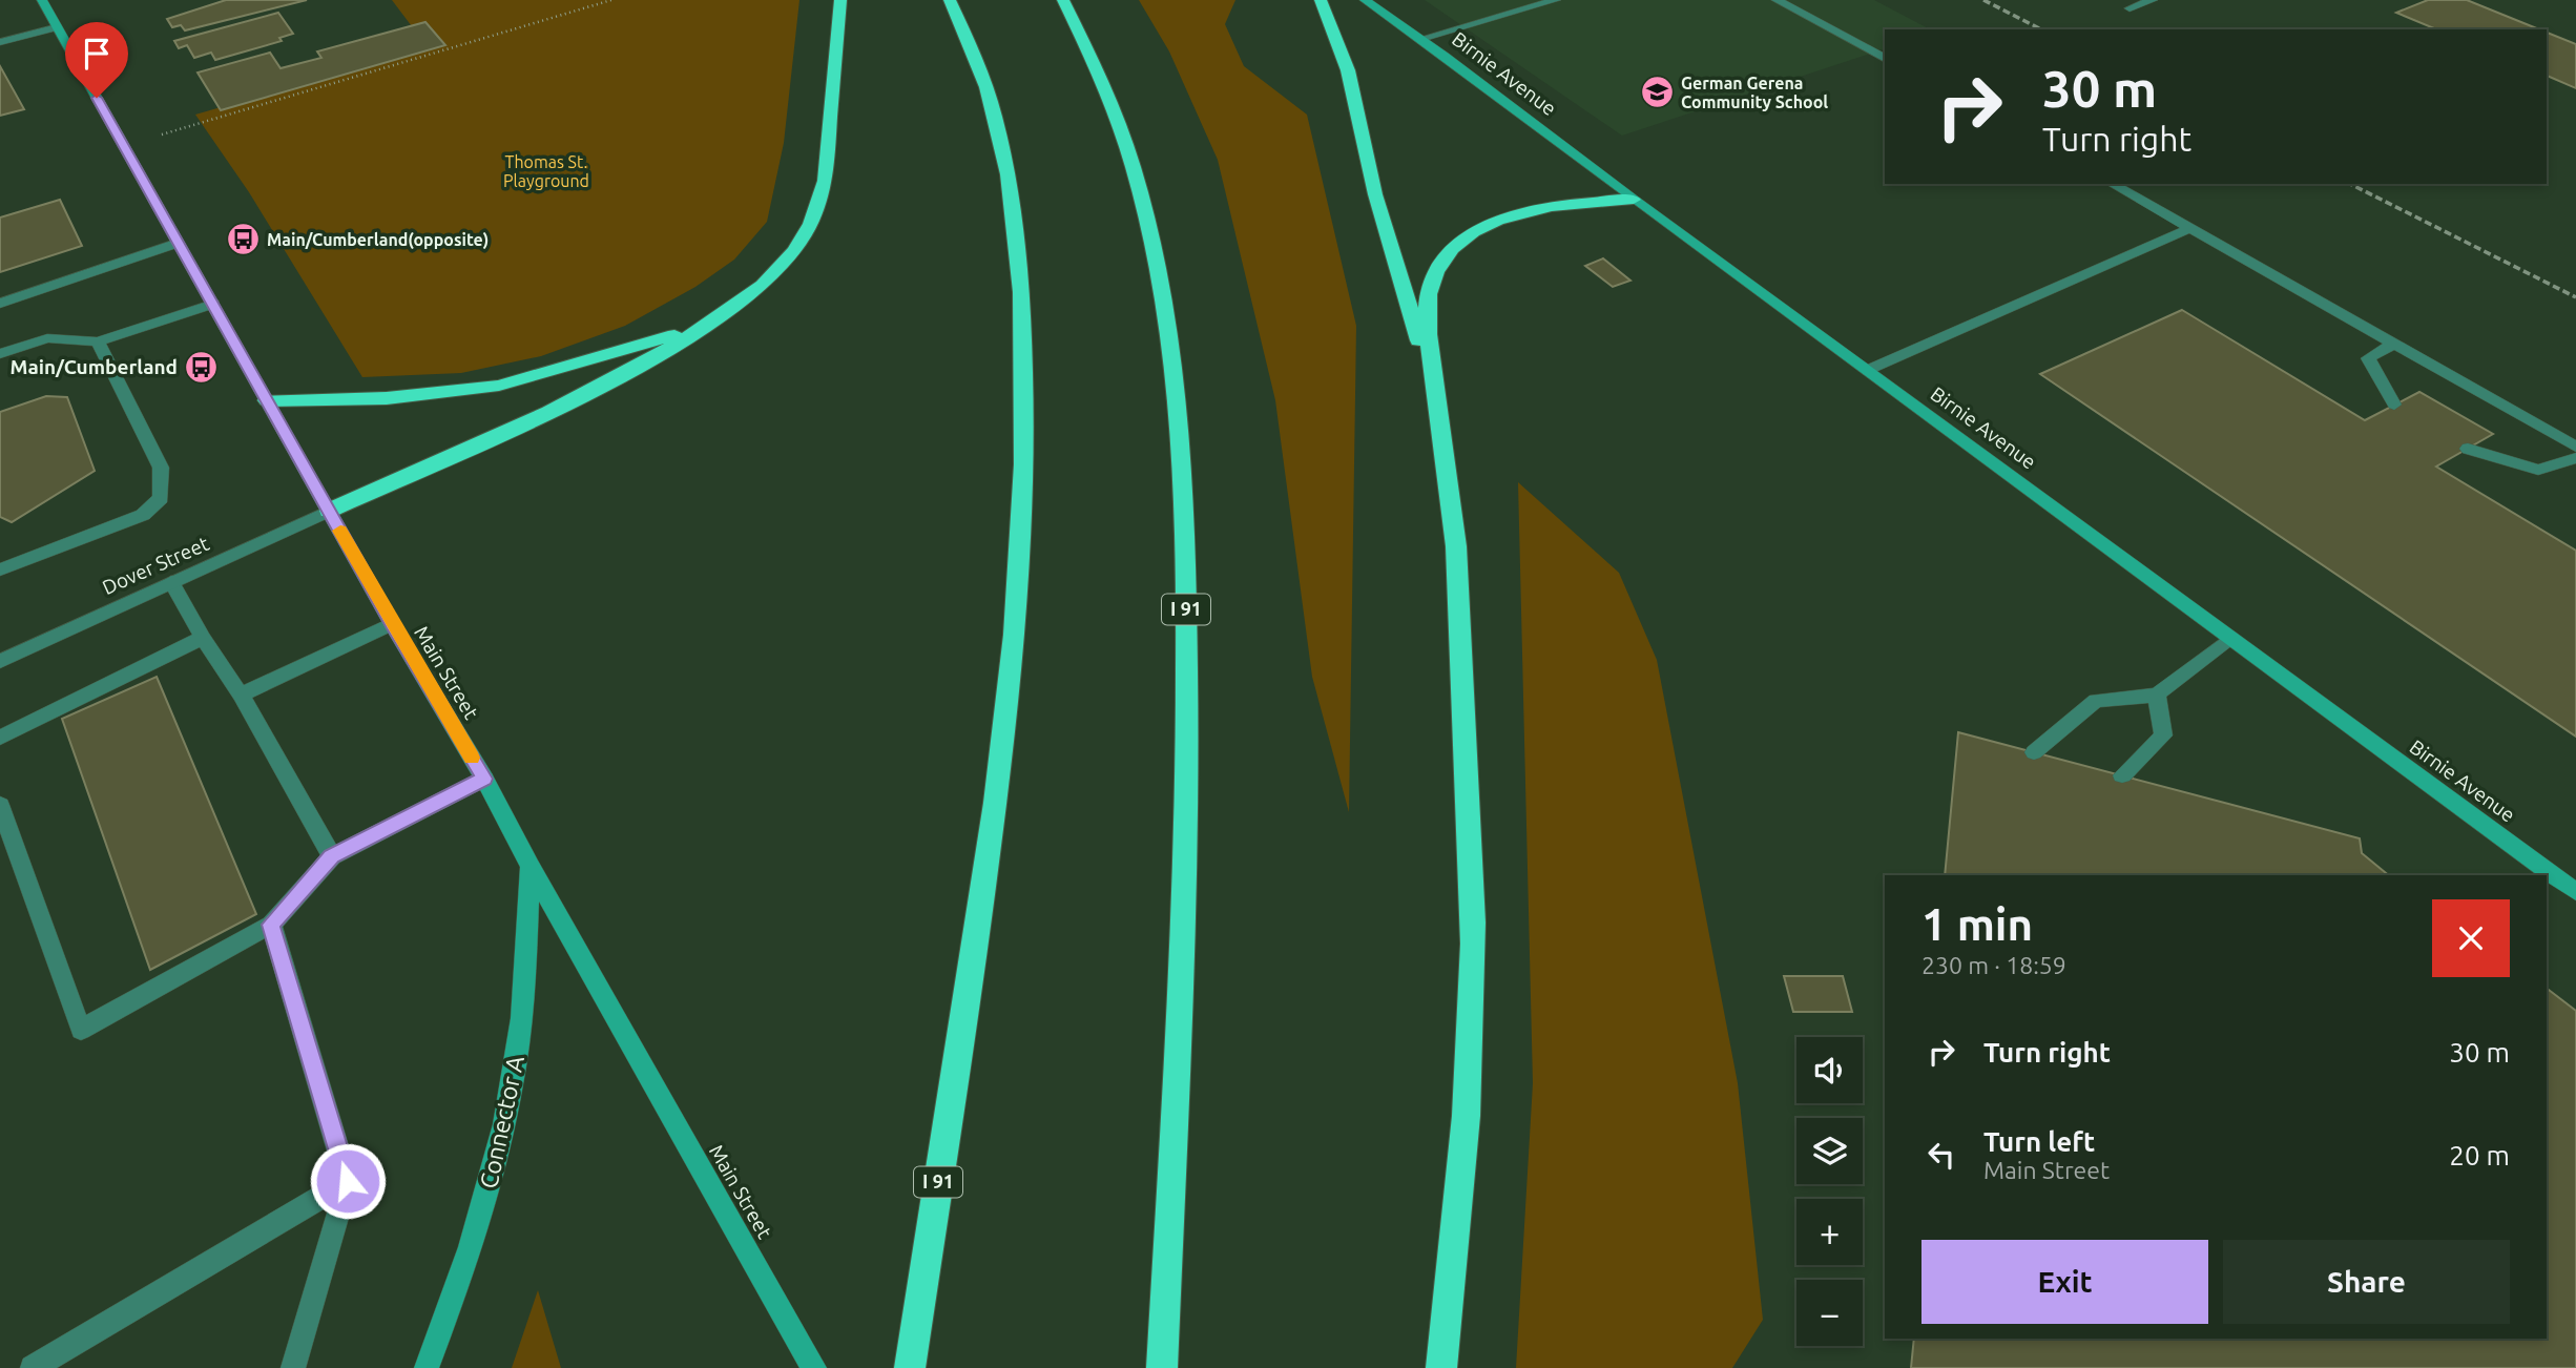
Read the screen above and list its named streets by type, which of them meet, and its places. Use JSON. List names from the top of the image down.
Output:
{
  "streets": {
    "highway": ["I 91"],
    "main road": ["Birnie Avenue", "Main Street", "Connector A"],
    "street": ["Dover Street"]
  },
  "crossings": [
    ["Dover Street", "Main Street"],
    ["Main Street", "Connector A"]
  ],
  "parks": ["Thomas St. Playground"],
  "places": {
    "school or university": ["German Gerena Community School"],
    "bus stop": ["Main/Cumberland(opposite)", "Main/Cumberland"]
  },
  "page": {
    "turn": ["30 m", "Turn right"],
    "heading": ["1 min", "230 m · 18:59"],
    "list": [
      {
        "name": "Turn right",
        "value": "30 m"
      },
      {
        "name": "Turn left",
        "note": "Main Street",
        "value": "20 m"
      }
    ],
    "map_buttons": ["+", "−"],
    "buttons": ["Exit", "Share"]
  }
}
